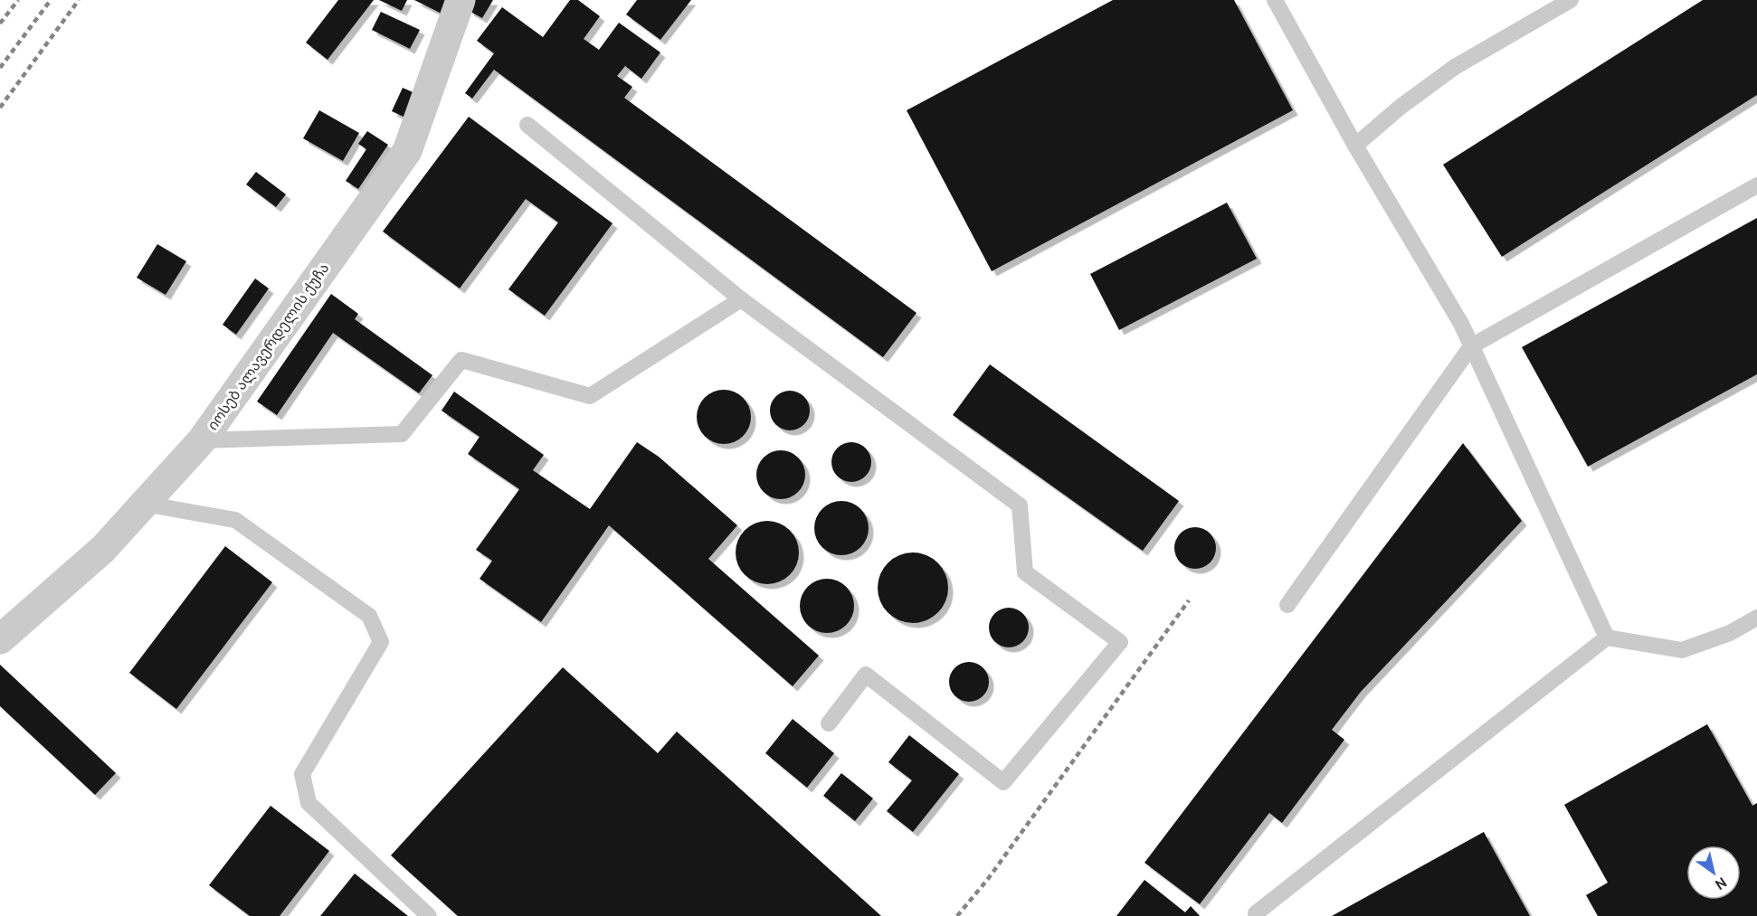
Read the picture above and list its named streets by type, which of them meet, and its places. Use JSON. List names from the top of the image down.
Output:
{
  "streets": {
    "street": ["იოსებ ალავერდელის ქუჩა"]
  },
  "north": "bottom right"
}
